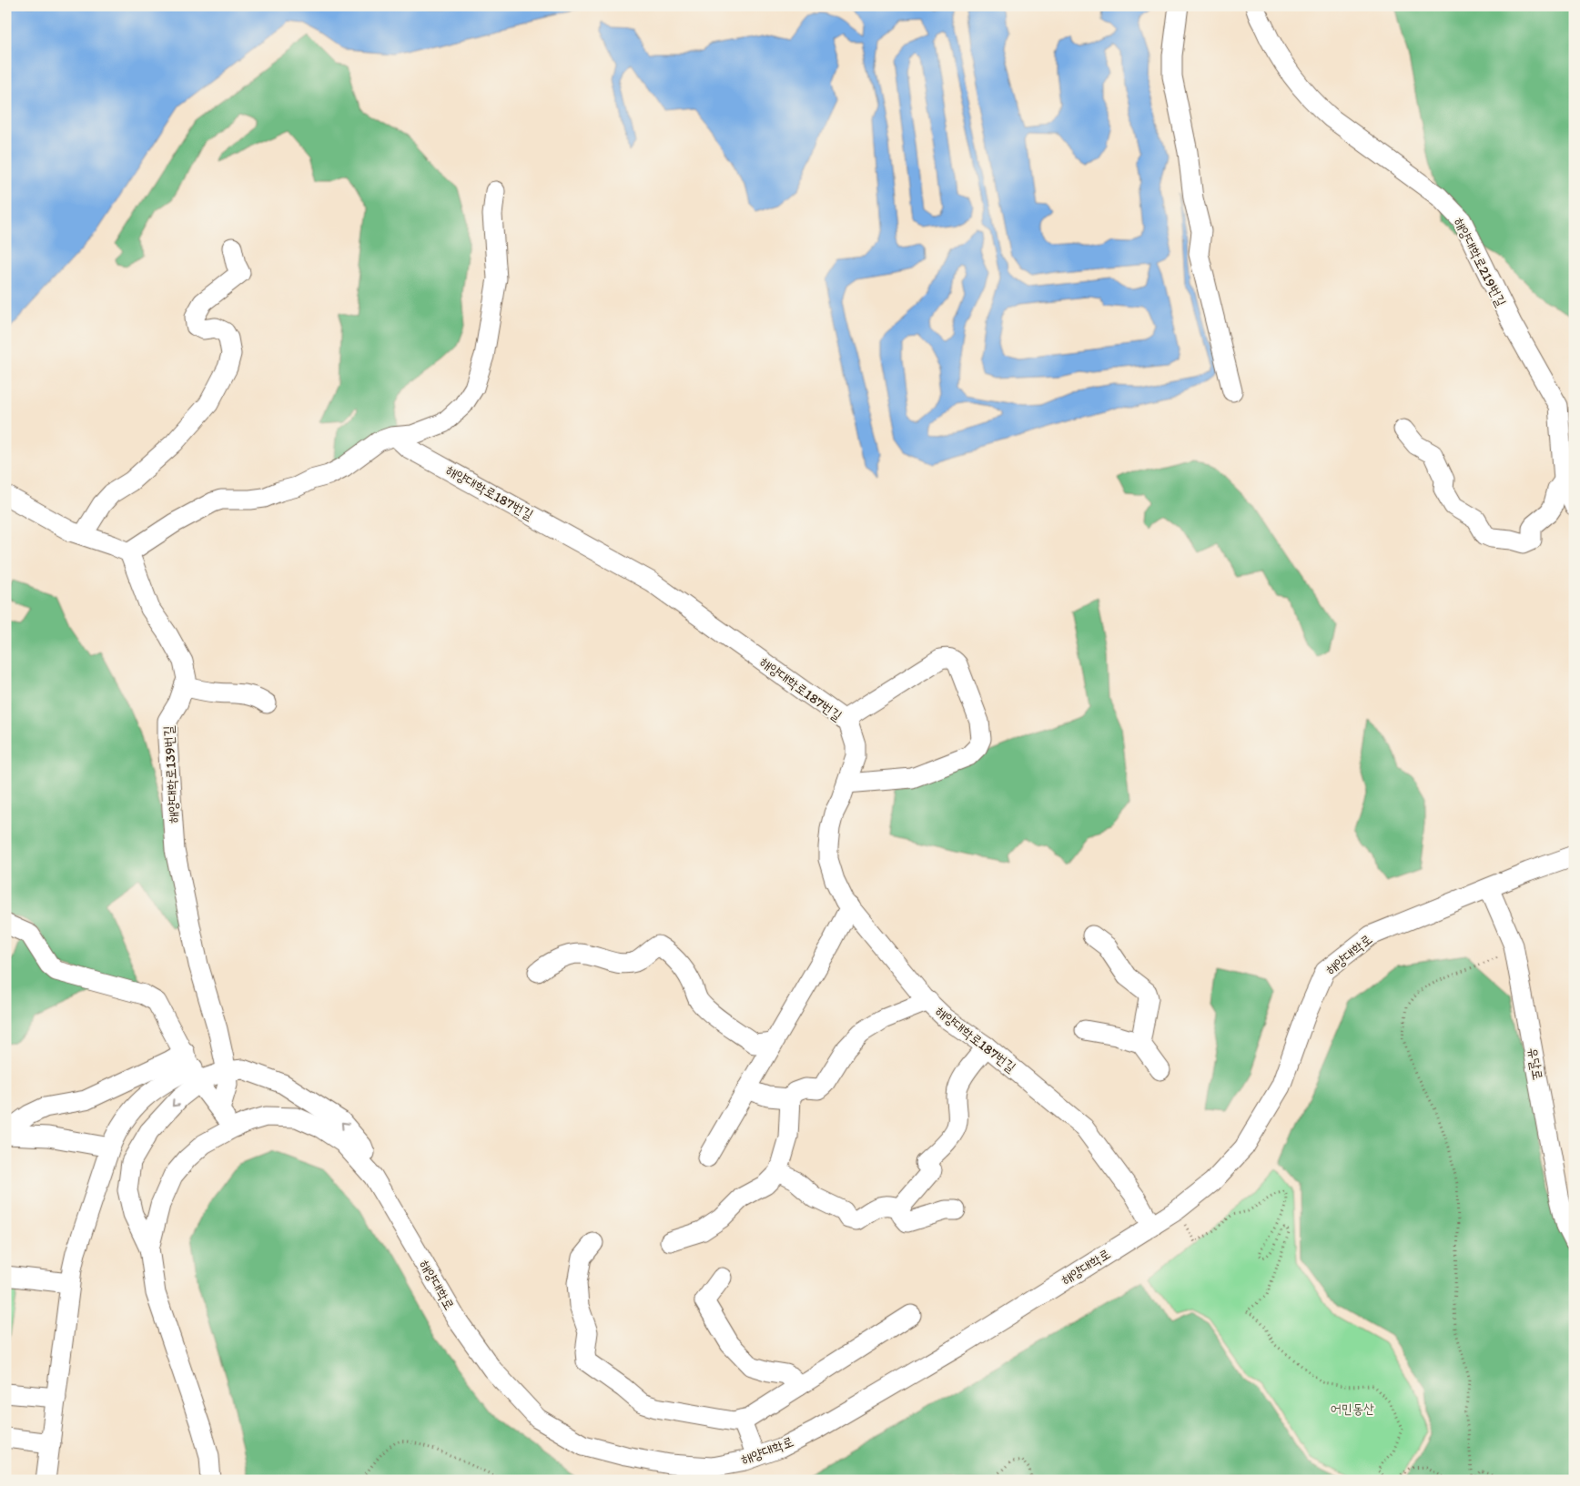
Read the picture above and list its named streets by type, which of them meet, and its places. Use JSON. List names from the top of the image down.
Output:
{
  "streets": {
    "street": [
      "해양대학로219번길",
      "해양대학로187번길",
      "해양대학로139번길",
      "해양대학로",
      "유달로"
    ]
  },
  "crossings": [
    ["해양대학로187번길", "해양대학로"],
    ["해양대학로", "유달로"]
  ],
  "parks": ["어민동산"]
}
